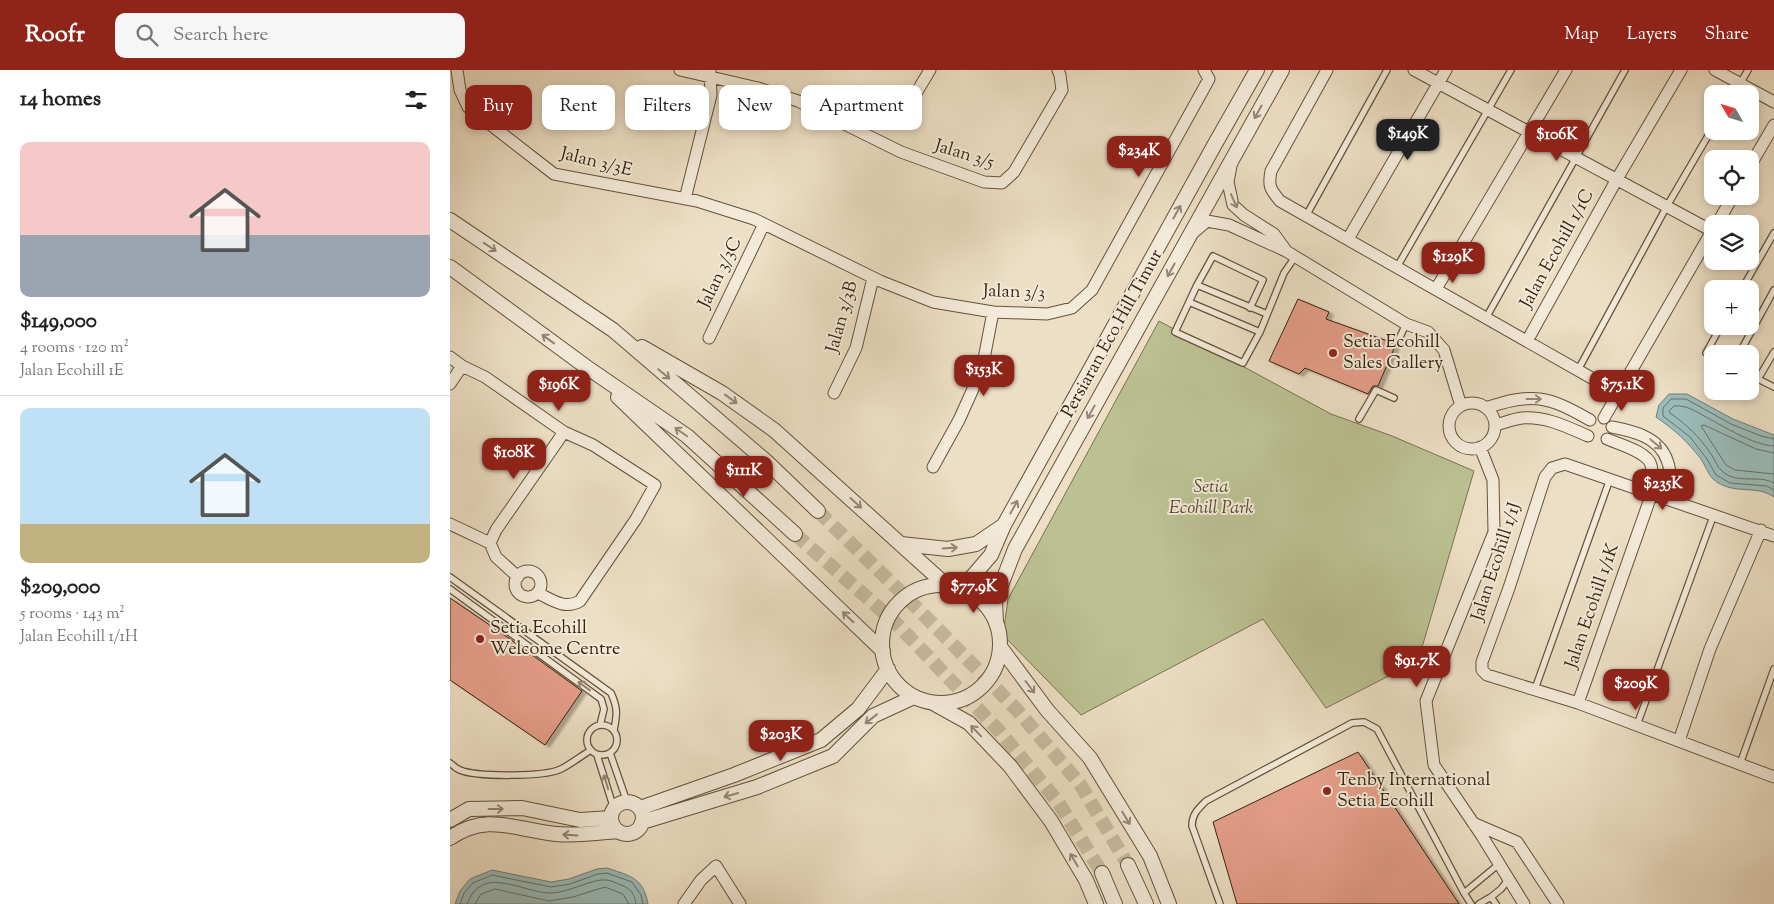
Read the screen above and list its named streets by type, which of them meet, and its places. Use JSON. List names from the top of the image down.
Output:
{
  "streets": {
    "street": [
      "Jalan 3/5",
      "Jalan 3/3E",
      "Jalan Ecohill 1/1C",
      "Jalan 3/3C",
      "Jalan 3/3",
      "Jalan 3/3B",
      "Persiaran Eco Hill Timur",
      "Jalan Ecohill 1/1J",
      "Jalan Ecohill 1/1K"
    ]
  },
  "crossings": [
    ["Jalan 3/3E", "Jalan 3/3"],
    ["Jalan 3/3C", "Jalan 3/3"],
    ["Jalan 3/3", "Jalan 3/3B"]
  ],
  "parks": ["Setia Ecohill Park"],
  "places": ["Setia Ecohill Sales Gallery", "Setia Ecohill Welcome Centre", "Tenby International Setia Ecohill"],
  "north": "top left",
  "page": {
    "header": "Roofr",
    "search": "Search here",
    "nav": ["Map", "Layers", "Share"],
    "heading": "14 homes",
    "map_buttons": ["+", "−"],
    "chip": [
      "Buy",
      "Rent",
      "Filters",
      "New",
      "Apartment"
    ],
    "price": [
      "$149K",
      "$106K",
      "$234K",
      "$129K",
      "$153K",
      "$196K",
      "$75.1K",
      "$108K",
      "$111K",
      "$235K",
      "$77.9K",
      "$91.7K",
      "$209K",
      "$203K"
    ],
    "list": [
      {
        "name": "$149,000",
        "note": "4 rooms · 120 m² · Jalan Ecohill 1E"
      },
      {
        "name": "$209,000",
        "note": "5 rooms · 143 m² · Jalan Ecohill 1/1H"
      }
    ]
  }
}
